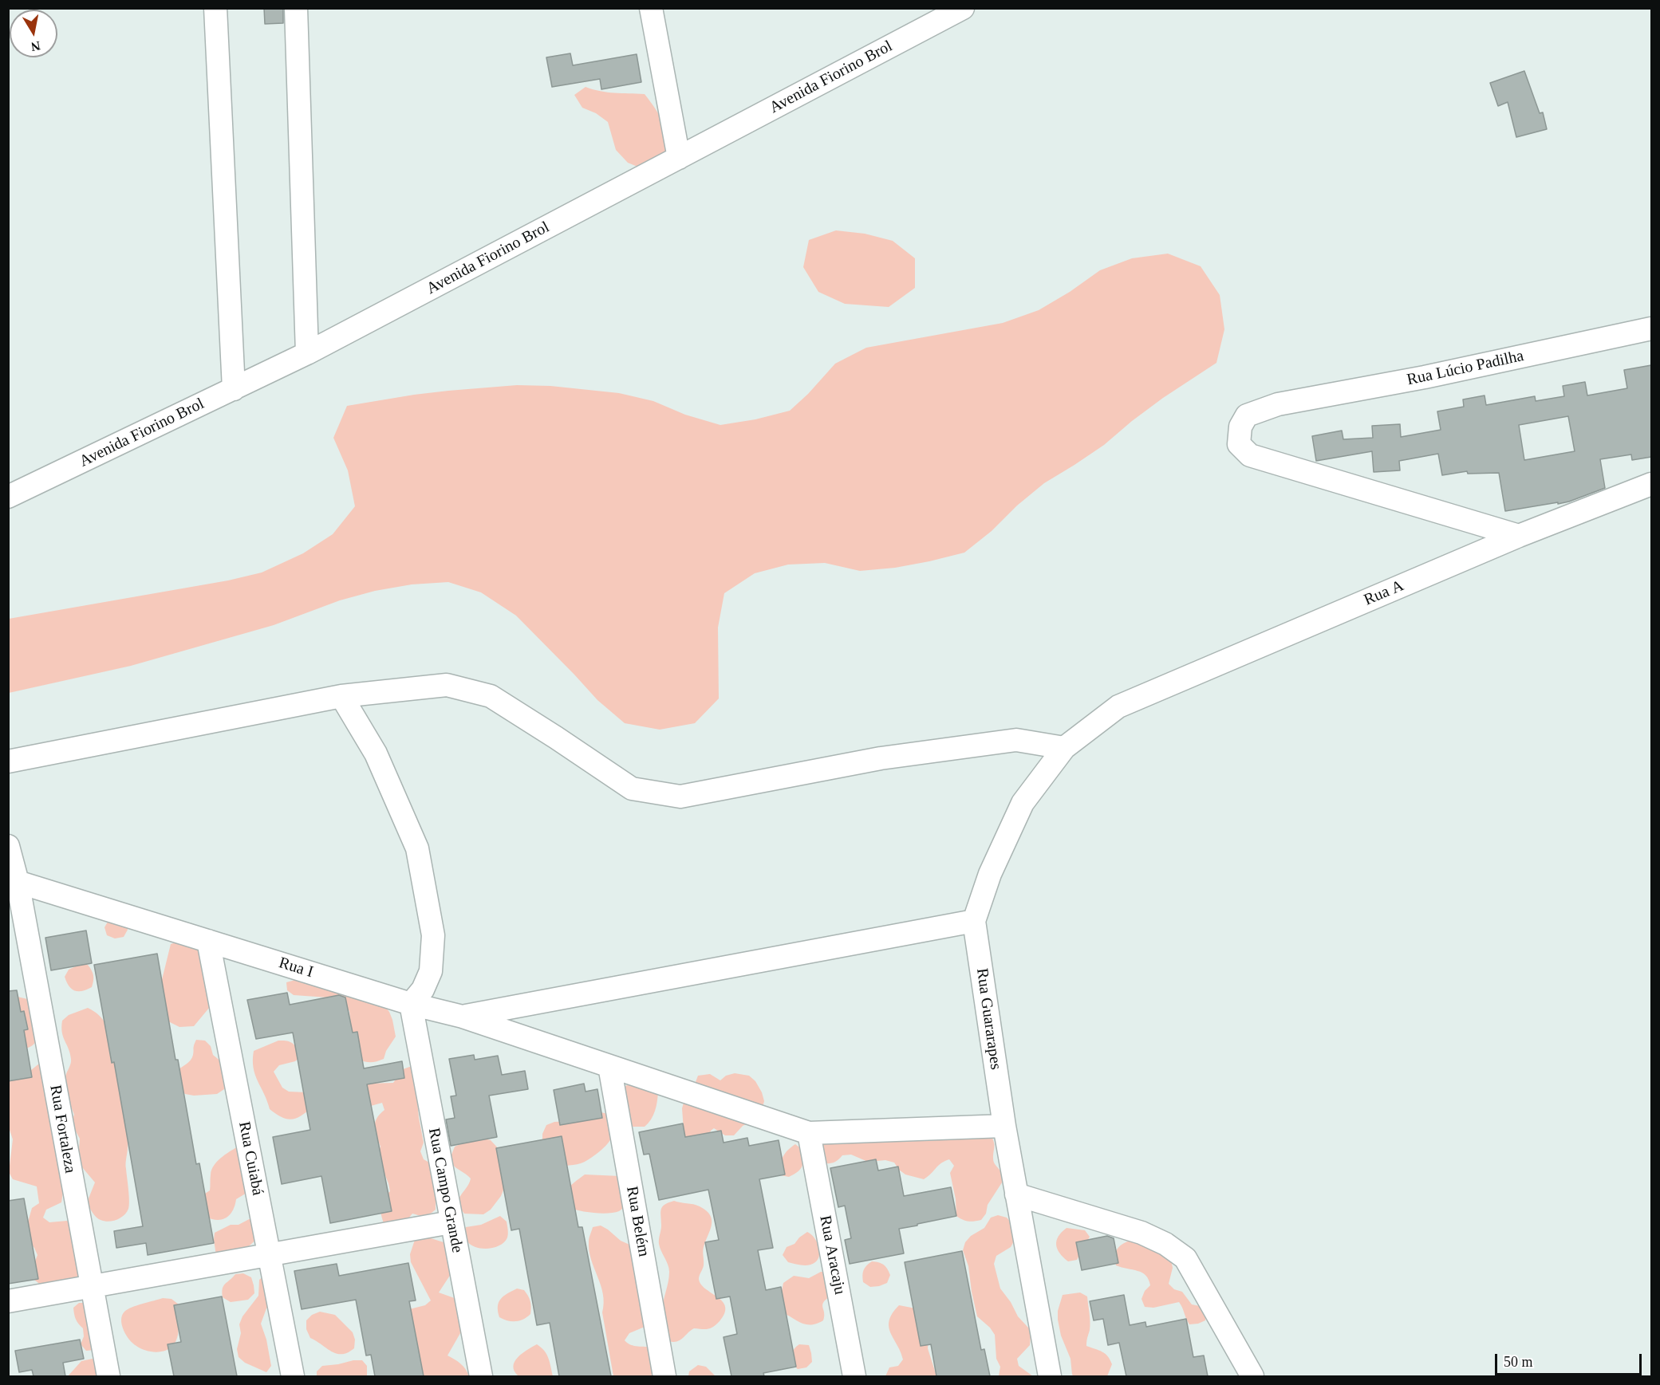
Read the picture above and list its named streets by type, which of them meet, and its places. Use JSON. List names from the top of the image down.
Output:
{
  "streets": {
    "street": [
      "Avenida Fiorino Brol",
      "Rua Lúcio Padilha",
      "Rua A",
      "Rua I",
      "Rua Guararapes",
      "Rua Fortaleza",
      "Rua Cuiabá",
      "Rua Campo Grande",
      "Rua Belém",
      "Rua Aracaju"
    ]
  },
  "crossings": [
    ["Rua Lúcio Padilha", "Rua A"],
    ["Rua A", "Rua Guararapes"],
    ["Rua I", "Rua Fortaleza"],
    ["Rua I", "Rua Cuiabá"],
    ["Rua I", "Rua Campo Grande"],
    ["Rua I", "Rua Belém"],
    ["Rua I", "Rua Aracaju"]
  ],
  "scale_bar": "50 m",
  "north": "bottom"
}
